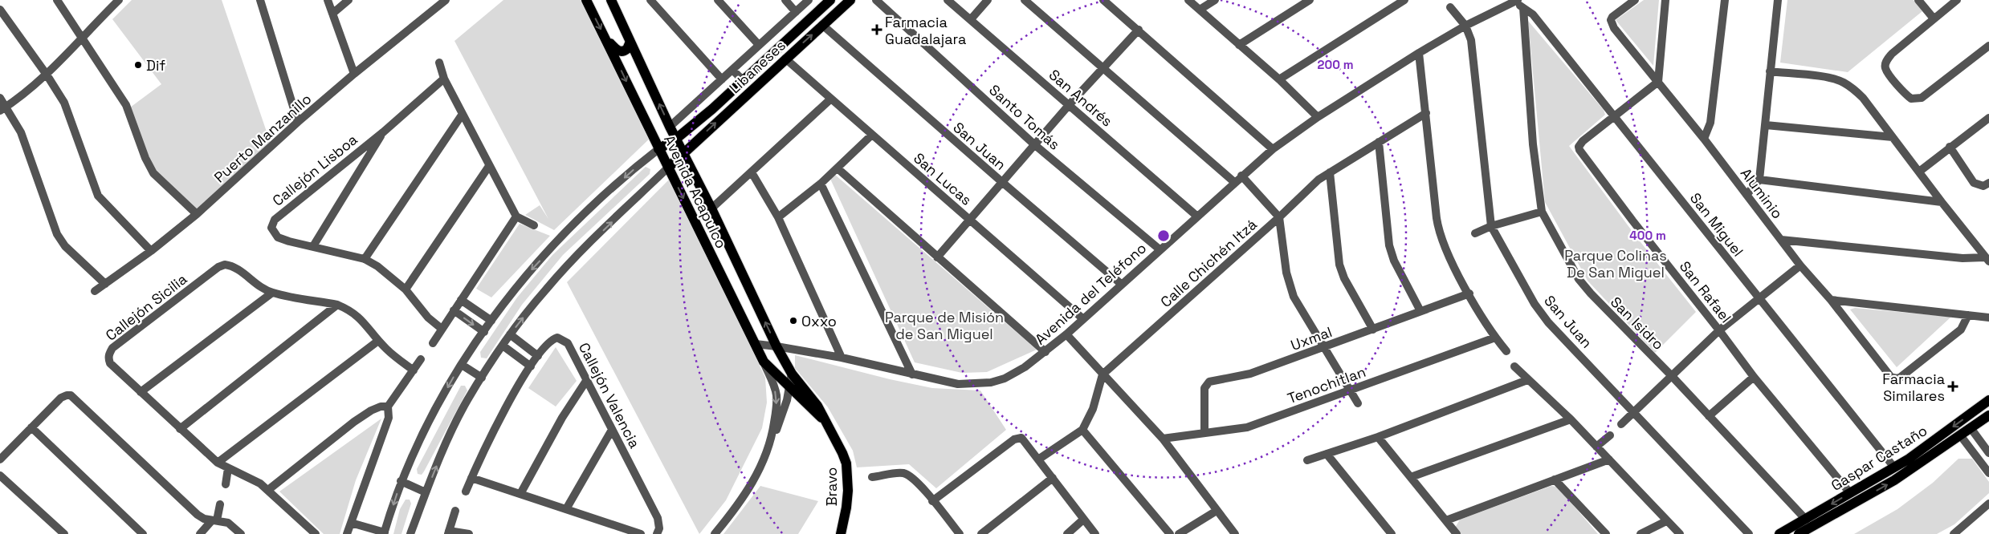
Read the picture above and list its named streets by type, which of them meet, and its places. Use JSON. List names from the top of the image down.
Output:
{
  "streets": {
    "main road": [
      "Libaneses",
      "Avenida Acapulco",
      "Gaspar Castaño",
      "Bravo"
    ],
    "street": [
      "San Andrés",
      "Santo Tomás",
      "Puerto Manzanillo",
      "San Juan",
      "Callejón Lisboa",
      "San Lucas",
      "Aluminio",
      "San Miguel",
      "Calle Chichén Itzá",
      "San Rafael",
      "Avenida del Teléfono",
      "Callejón Sicilia",
      "San Isidro",
      "Uxmal",
      "Tenochitlan",
      "Callejón Valencia"
    ]
  },
  "crossings": [
    ["Libaneses", "San Juan"],
    ["Libaneses", "San Lucas"],
    ["Libaneses", "Avenida Acapulco"],
    ["San Andrés", "Avenida del Teléfono"],
    ["Santo Tomás", "Avenida del Teléfono"],
    ["San Juan", "Avenida del Teléfono"],
    ["San Lucas", "Avenida del Teléfono"],
    ["Avenida Acapulco", "Avenida del Teléfono"],
    ["Avenida Acapulco", "Bravo"],
    ["Aluminio", "San Rafael"],
    ["San Miguel", "San Rafael"],
    ["San Miguel", "Avenida del Teléfono"],
    ["San Miguel", "San Isidro"],
    ["San Miguel", "Gaspar Castaño"],
    ["San Rafael", "Gaspar Castaño"],
    ["San Isidro", "Gaspar Castaño"],
    ["Uxmal", "Tenochitlan"]
  ],
  "parks": ["Parque Colinas De San Miguel", "Parque de Misión de San Miguel"],
  "places": {
    "health": ["Farmacia Guadalajara", "Farmacia Similares"],
    "other": ["Dif", "Oxxo"]
  },
  "rings": ["200 m", "400 m"]
}
